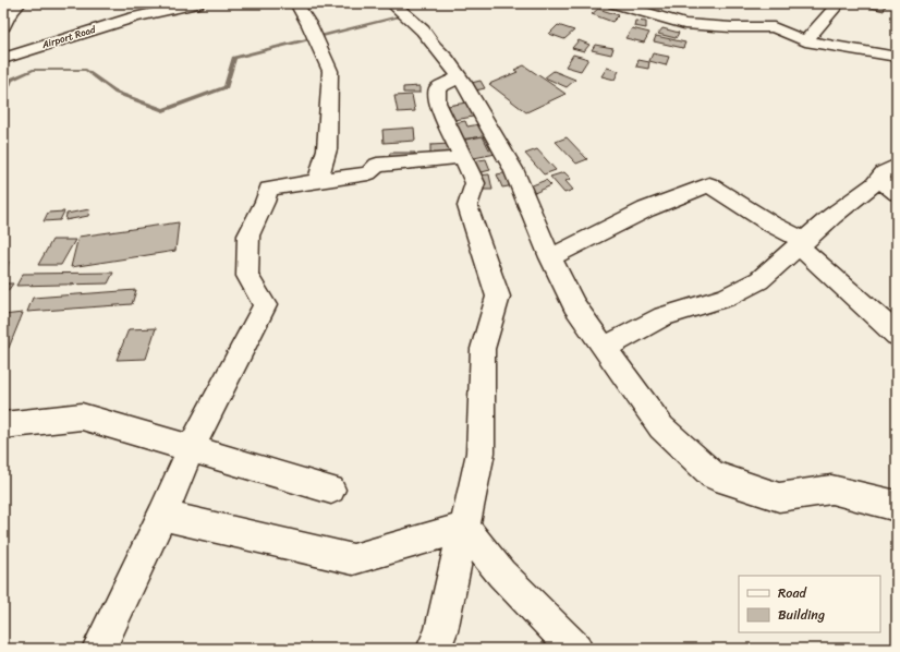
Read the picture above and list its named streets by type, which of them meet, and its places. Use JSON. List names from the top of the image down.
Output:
{
  "streets": {
    "street": ["Airport Road"]
  },
  "legend": ["Road", "Building"]
}
